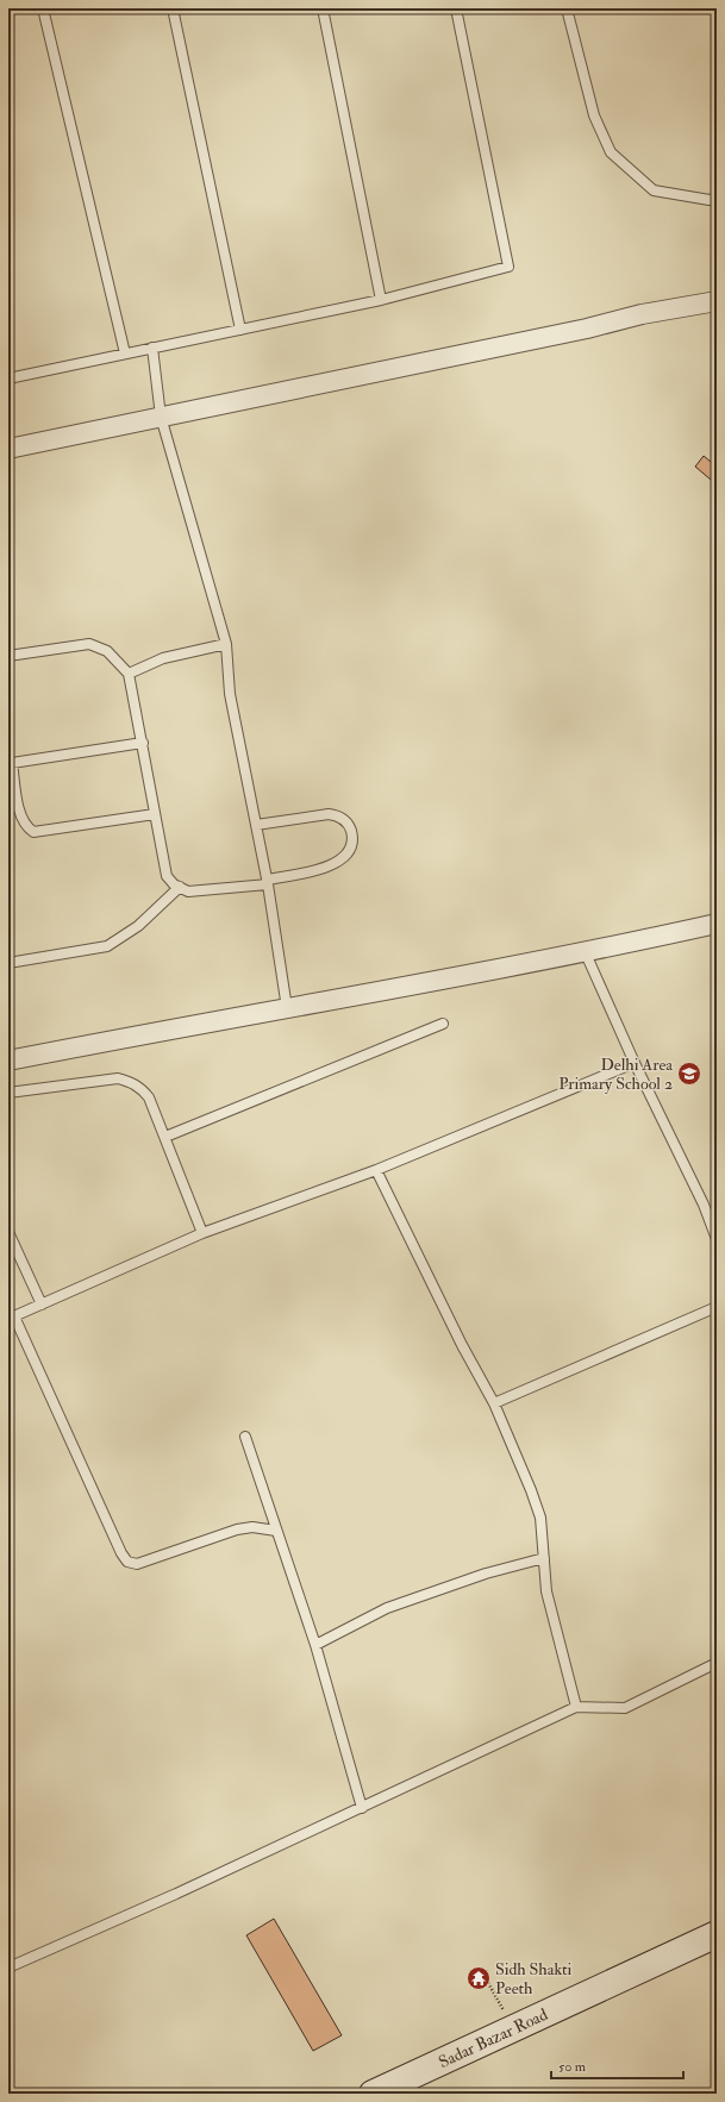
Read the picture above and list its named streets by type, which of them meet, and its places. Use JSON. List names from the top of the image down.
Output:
{
  "streets": {
    "street": ["Sadar Bazar Road"]
  },
  "places": {
    "school or university": ["Delhi Area Primary School 2"],
    "temple": ["Sidh Shakti Peeth"]
  },
  "scale_bar": "50 m"
}
